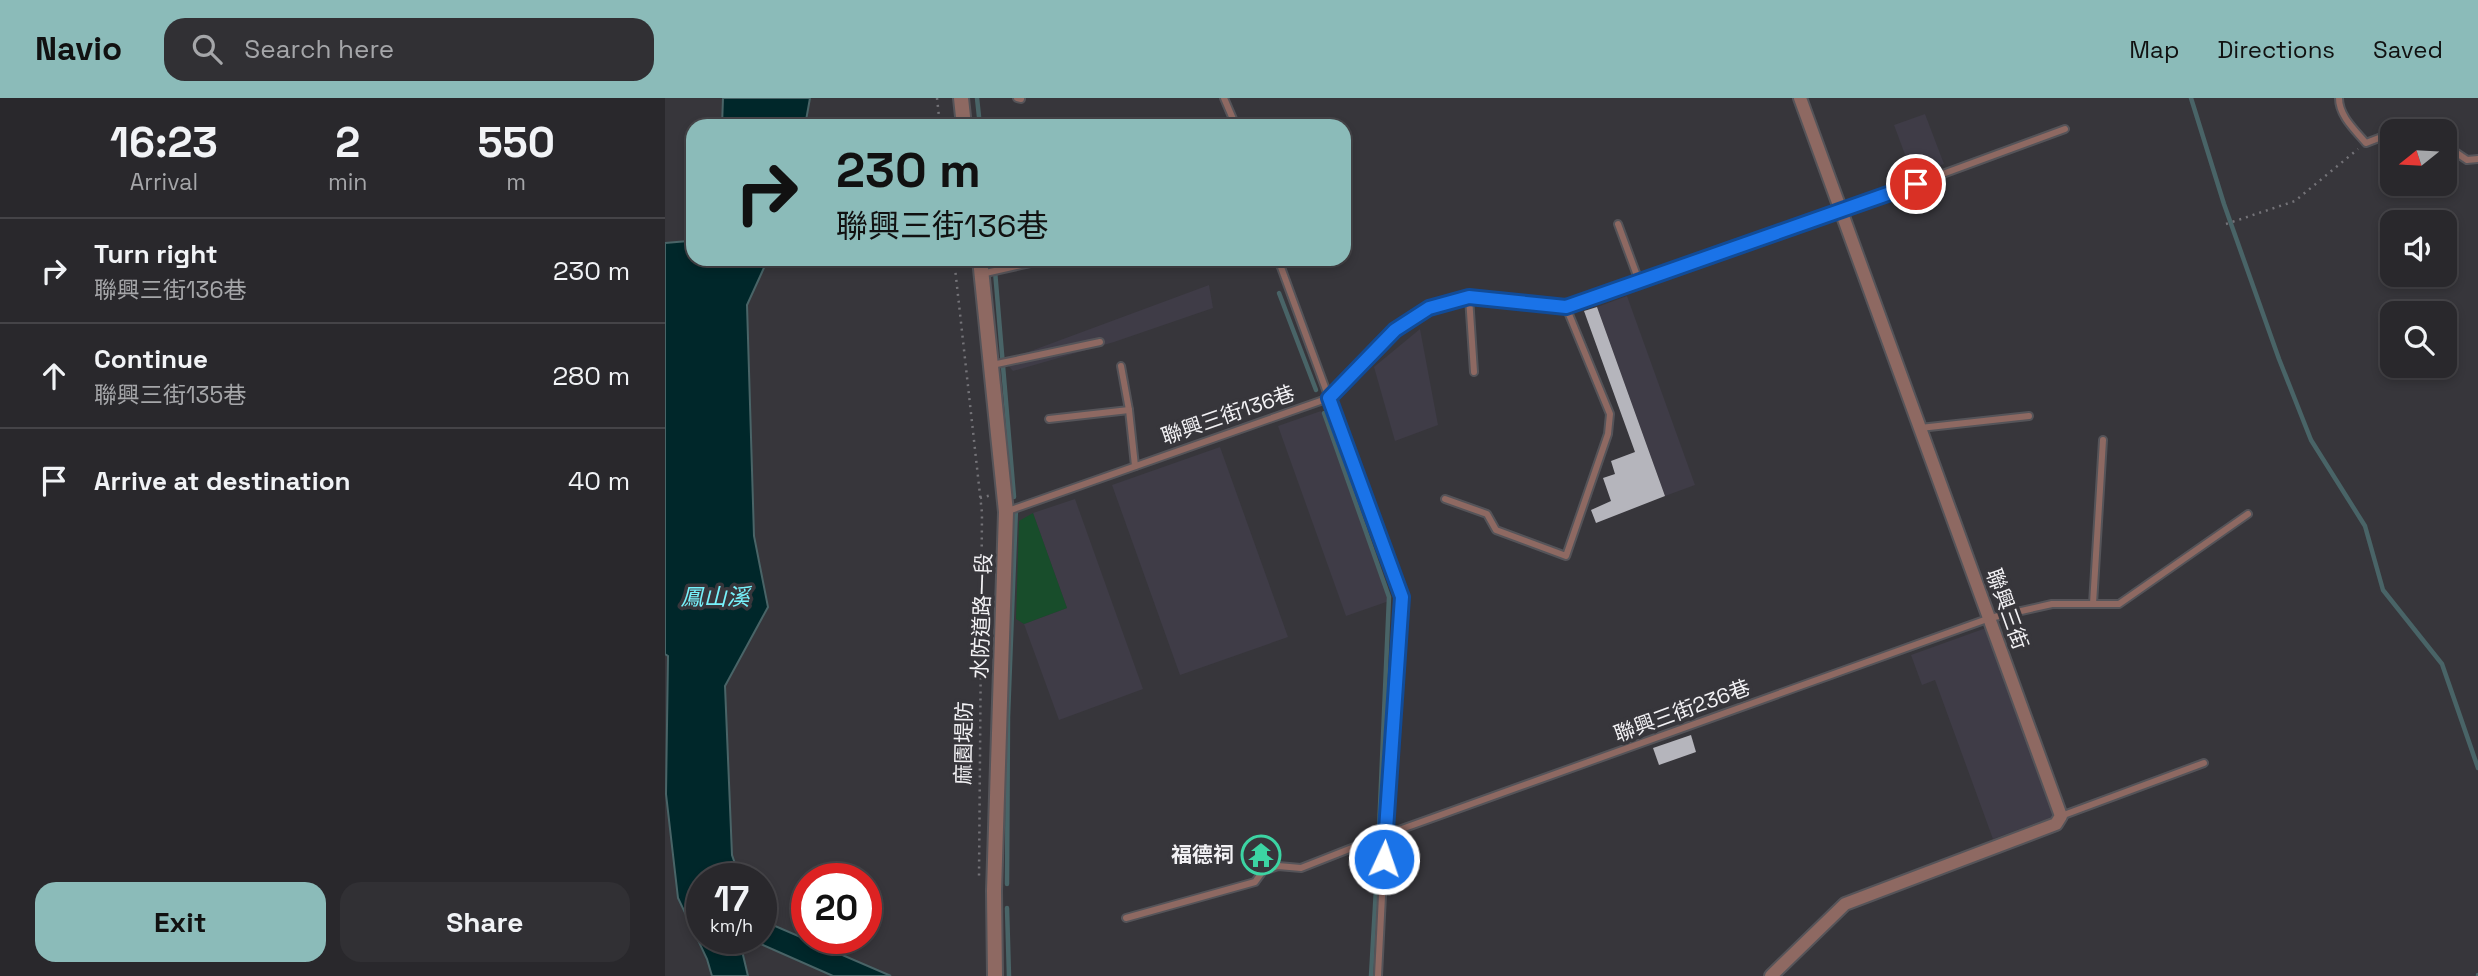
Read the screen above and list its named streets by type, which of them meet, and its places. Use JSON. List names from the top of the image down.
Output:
{
  "streets": {
    "street": ["聯興三街", "水防道路一段"],
    "lane": ["聯興三街136巷", "聯興三街236巷"],
    "path": ["麻園堤防"]
  },
  "crossings": [
    ["聯興三街136巷", "聯興三街"],
    ["聯興三街136巷", "水防道路一段"],
    ["聯興三街", "聯興三街236巷"]
  ],
  "water": ["鳳山溪"],
  "places": {
    "temple": ["福德祠"]
  },
  "north": "left",
  "page": {
    "header": "Navio",
    "search": "Search here",
    "nav": ["Map", "Directions", "Saved"],
    "eta": [
      "16:23",
      "Arrival",
      "2",
      "min",
      "550",
      "m"
    ],
    "turn": ["230 m", "聯興三街136巷"],
    "list": [
      {
        "name": "Turn right",
        "note": "聯興三街136巷",
        "value": "230 m"
      },
      {
        "name": "Continue",
        "note": "聯興三街135巷",
        "value": "280 m"
      },
      {
        "name": "Arrive at destination",
        "value": "40 m"
      }
    ],
    "speed": "17 km/h",
    "limit": "20",
    "buttons": ["Exit", "Share"]
  }
}
